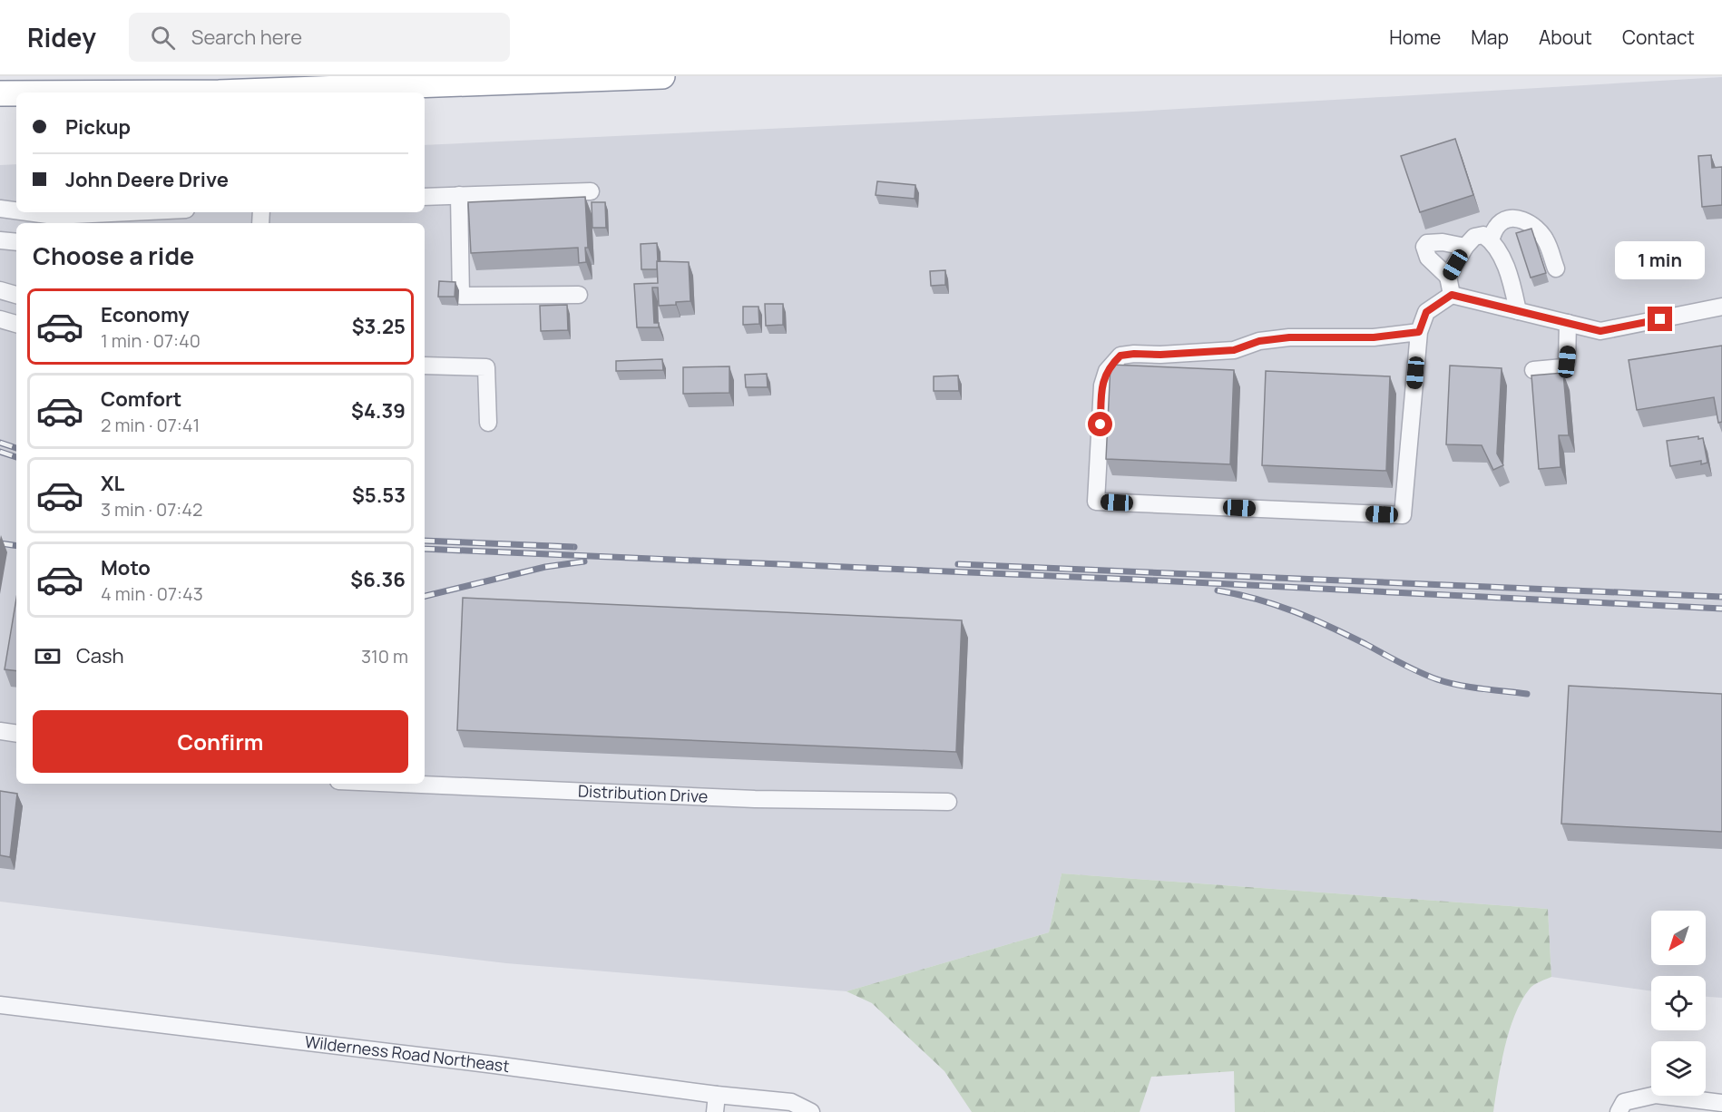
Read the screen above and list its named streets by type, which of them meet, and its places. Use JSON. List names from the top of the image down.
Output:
{
  "streets": {
    "street": ["Distribution Drive", "Wilderness Road Northeast"]
  },
  "north": "bottom left",
  "page": {
    "header": "Ridey",
    "search": "Search here",
    "nav": [
      "Home",
      "Map",
      "About",
      "Contact"
    ],
    "banner": ["Pickup", "John Deere Drive"],
    "heading": "Choose a ride",
    "bubble": "1 min",
    "list": [
      {
        "name": "Economy",
        "note": "1 min · 07:40",
        "value": "$3.25"
      },
      {
        "name": "Comfort",
        "note": "2 min · 07:41",
        "value": "$4.39"
      },
      {
        "name": "XL",
        "note": "3 min · 07:42",
        "value": "$5.53"
      },
      {
        "name": "Moto",
        "note": "4 min · 07:43",
        "value": "$6.36"
      }
    ],
    "pay": ["Cash", "310 m"],
    "buttons": "Confirm"
  }
}
